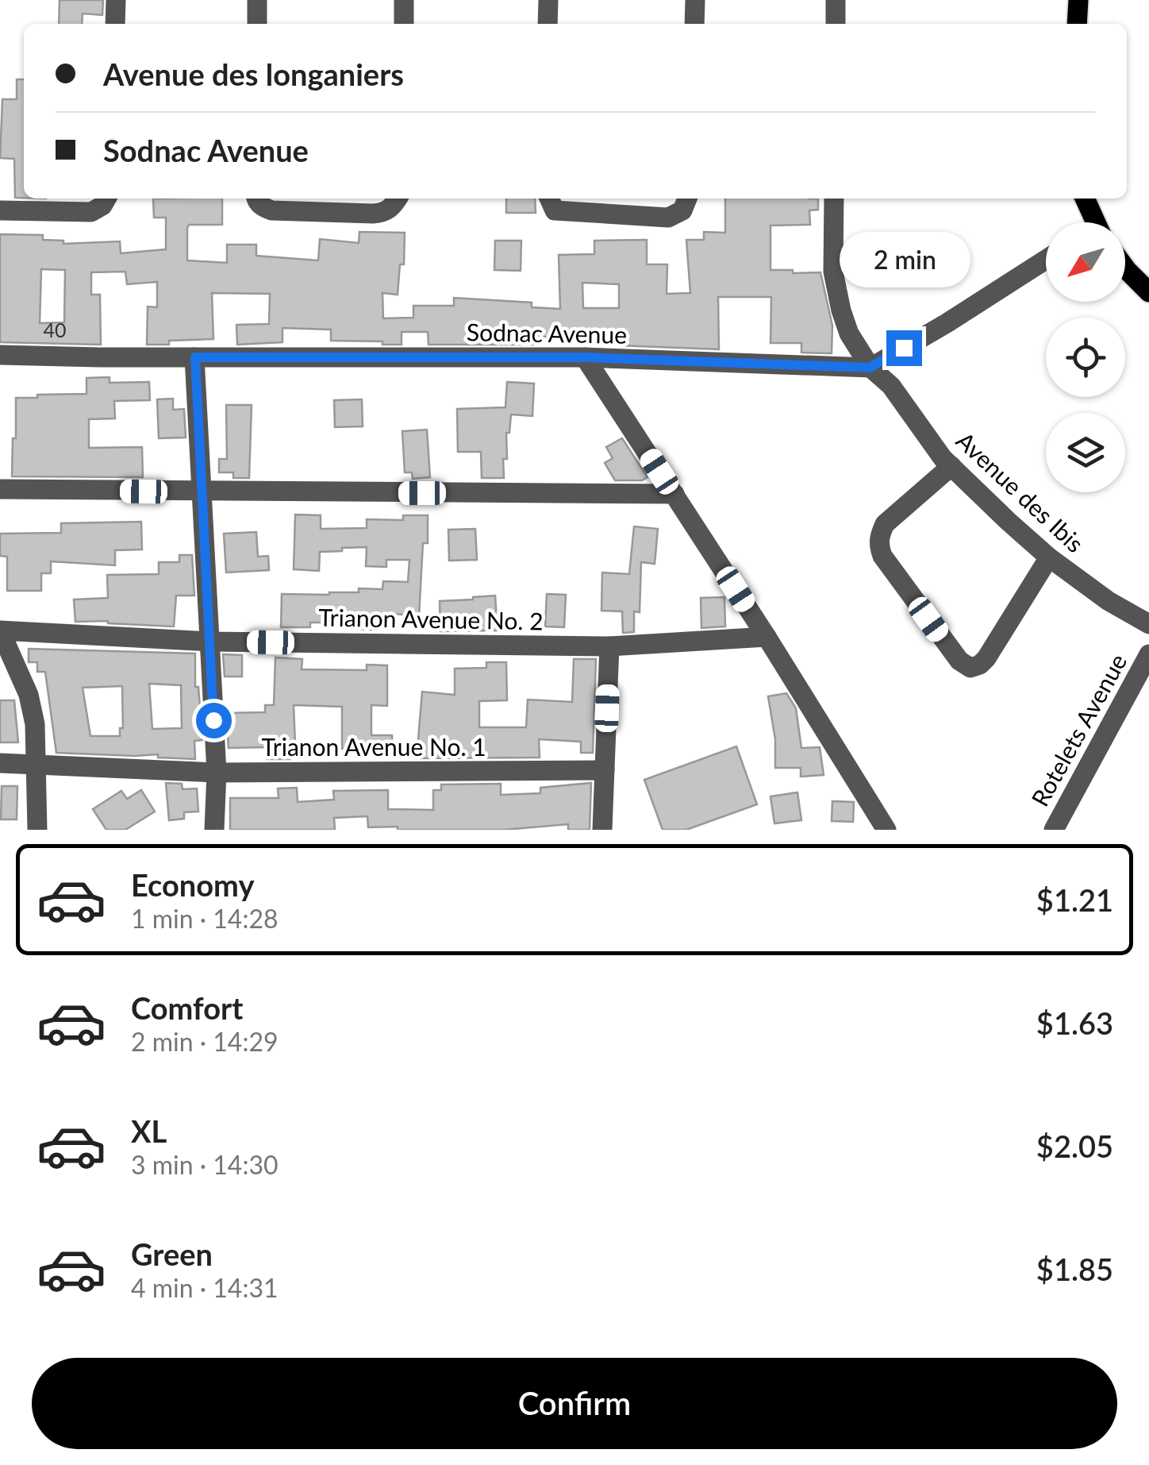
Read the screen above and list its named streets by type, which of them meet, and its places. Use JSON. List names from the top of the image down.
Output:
{
  "streets": {
    "street": [
      "Sodnac Avenue",
      "Avenue des Ibis",
      "Trianon Avenue No. 2",
      "Rotelets Avenue",
      "Trianon Avenue No. 1"
    ]
  },
  "crossings": [
    ["Sodnac Avenue", "Avenue des Ibis"]
  ],
  "house_numbers": ["40"],
  "north": "bottom left",
  "page": {
    "banner": ["Avenue des longaniers", "Sodnac Avenue"],
    "bubble": "2 min",
    "list": [
      {
        "name": "Economy",
        "note": "1 min · 14:28",
        "value": "$1.21"
      },
      {
        "name": "Comfort",
        "note": "2 min · 14:29",
        "value": "$1.63"
      },
      {
        "name": "XL",
        "note": "3 min · 14:30",
        "value": "$2.05"
      },
      {
        "name": "Green",
        "note": "4 min · 14:31",
        "value": "$1.85"
      }
    ],
    "buttons": "Confirm"
  }
}
